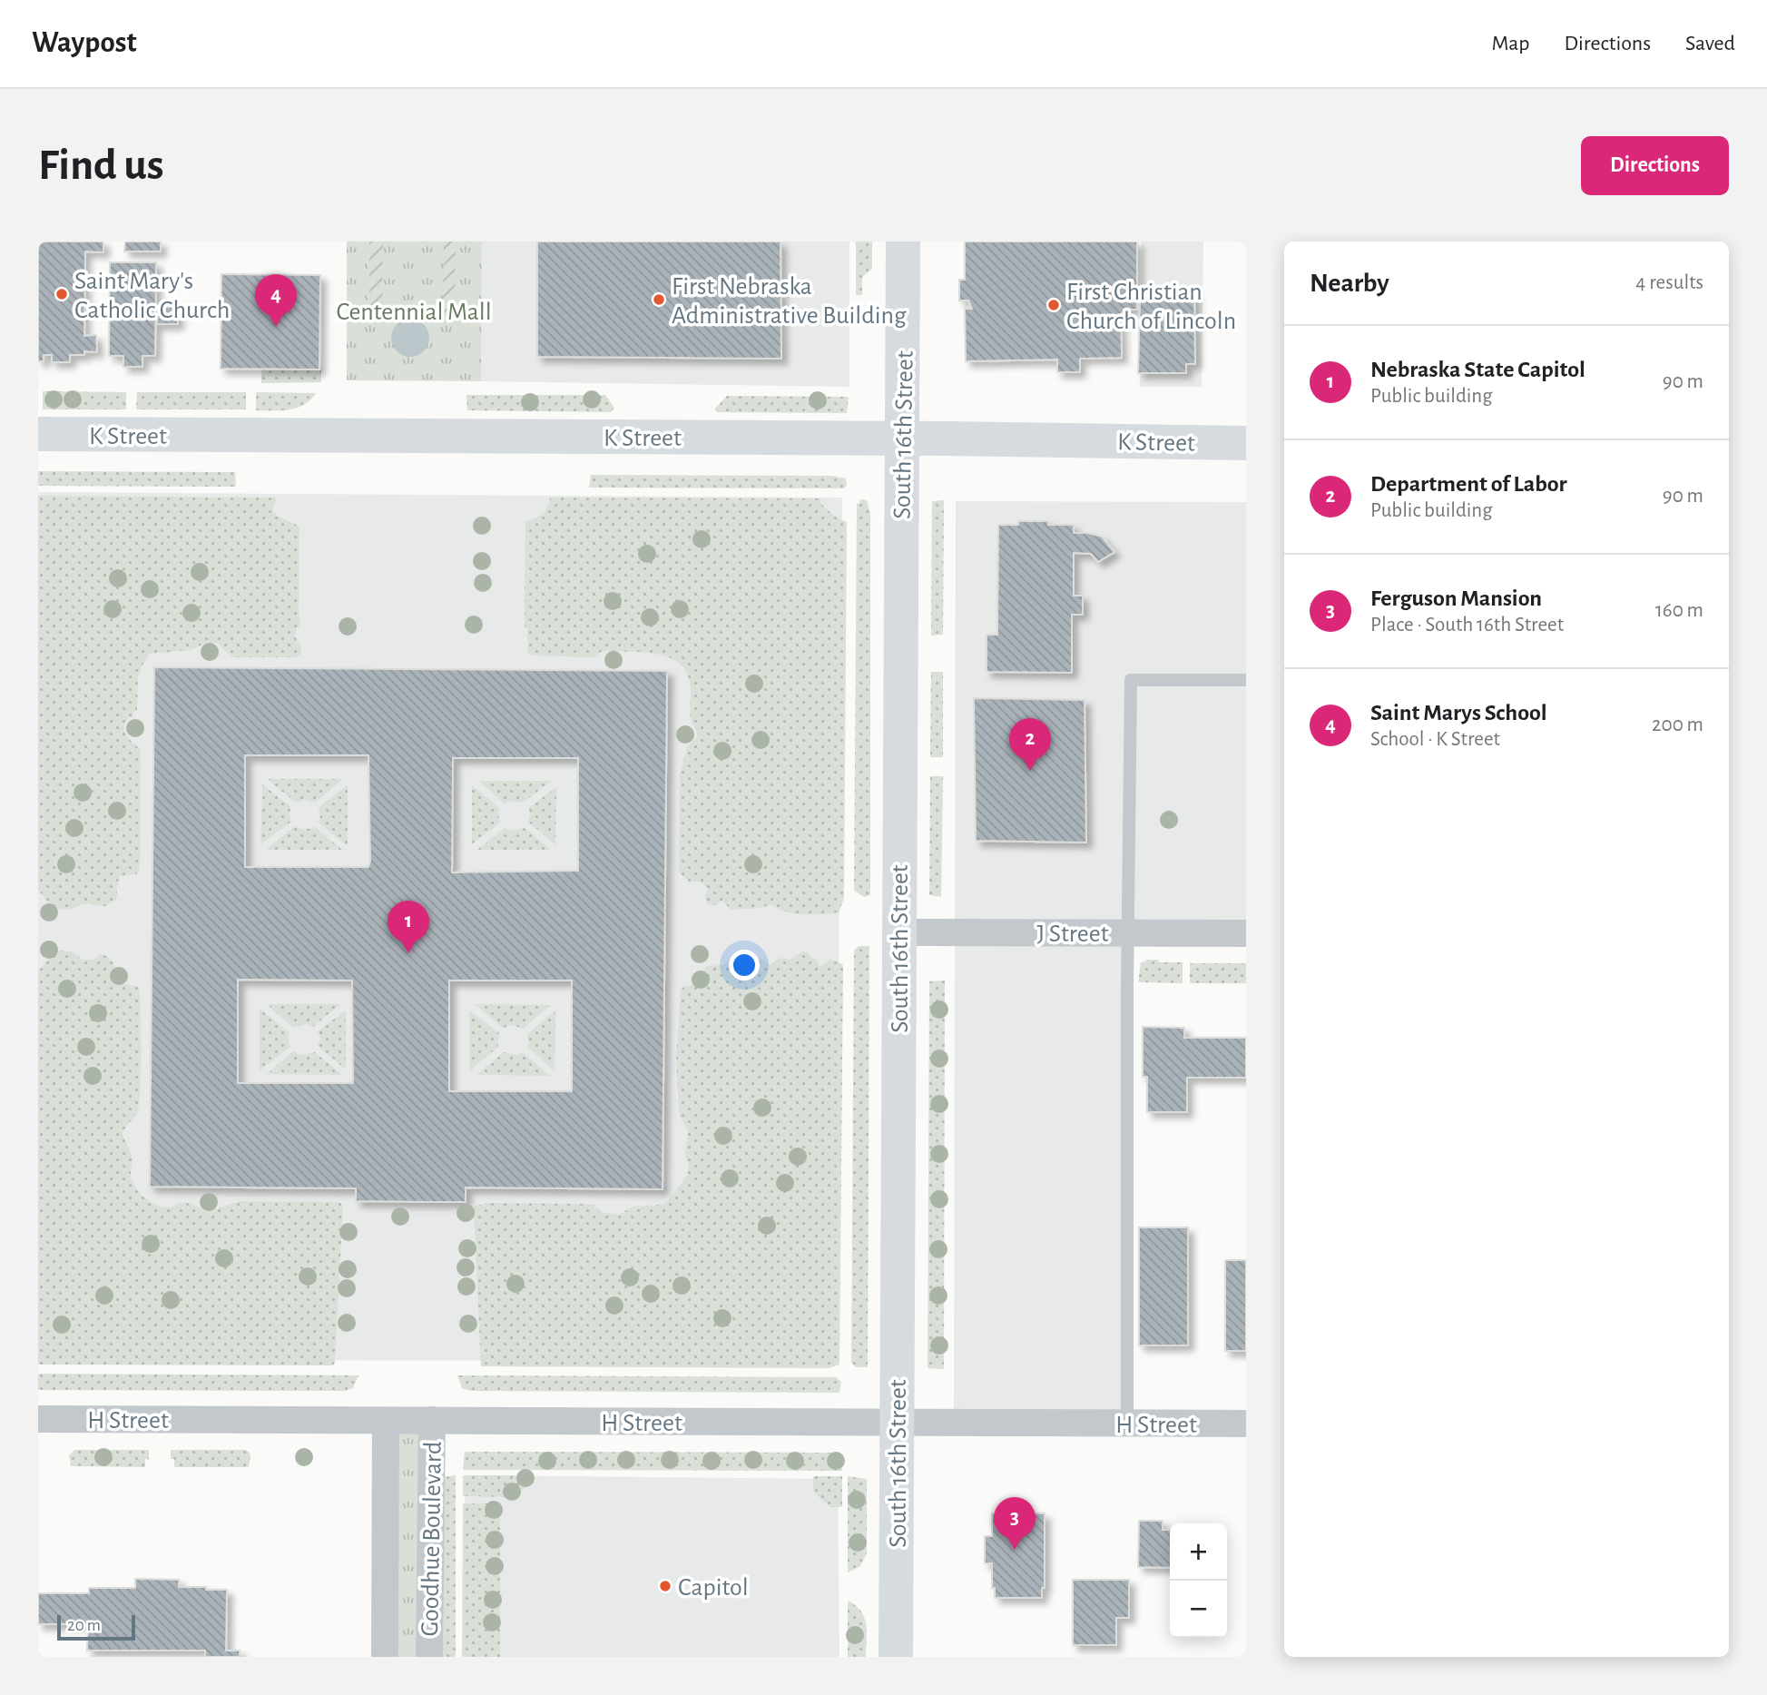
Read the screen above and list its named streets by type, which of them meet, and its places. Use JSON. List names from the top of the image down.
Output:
{
  "streets": {
    "main road": ["K Street", "South 16th Street"],
    "street": ["J Street", "H Street", "Goodhue Boulevard"]
  },
  "crossings": [
    ["K Street", "South 16th Street"],
    ["South 16th Street", "J Street"],
    ["South 16th Street", "H Street"],
    ["H Street", "Goodhue Boulevard"]
  ],
  "parks": ["Centennial Mall"],
  "places": [
    "Saint Mary's Catholic Church",
    "First Nebraska Administrative Building",
    "First Christian Church of Lincoln",
    "Capitol"
  ],
  "scale_bar": "20 m",
  "page": {
    "header": "Waypost",
    "nav": ["Map", "Directions", "Saved"],
    "buttons": "Directions",
    "title": "Find us",
    "heading": ["Nearby", "4 results"],
    "pins": [
      "4",
      "2",
      "1",
      "3"
    ],
    "list": [
      {
        "mark": "1",
        "name": "Nebraska State Capitol",
        "note": "Public building",
        "value": "90 m"
      },
      {
        "mark": "2",
        "name": "Department of Labor",
        "note": "Public building",
        "value": "90 m"
      },
      {
        "mark": "3",
        "name": "Ferguson Mansion",
        "note": "Place · South 16th Street",
        "value": "160 m"
      },
      {
        "mark": "4",
        "name": "Saint Marys School",
        "note": "School · K Street",
        "value": "200 m"
      }
    ],
    "map_buttons": ["+", "−"],
    "scale": "20 m"
  }
}
